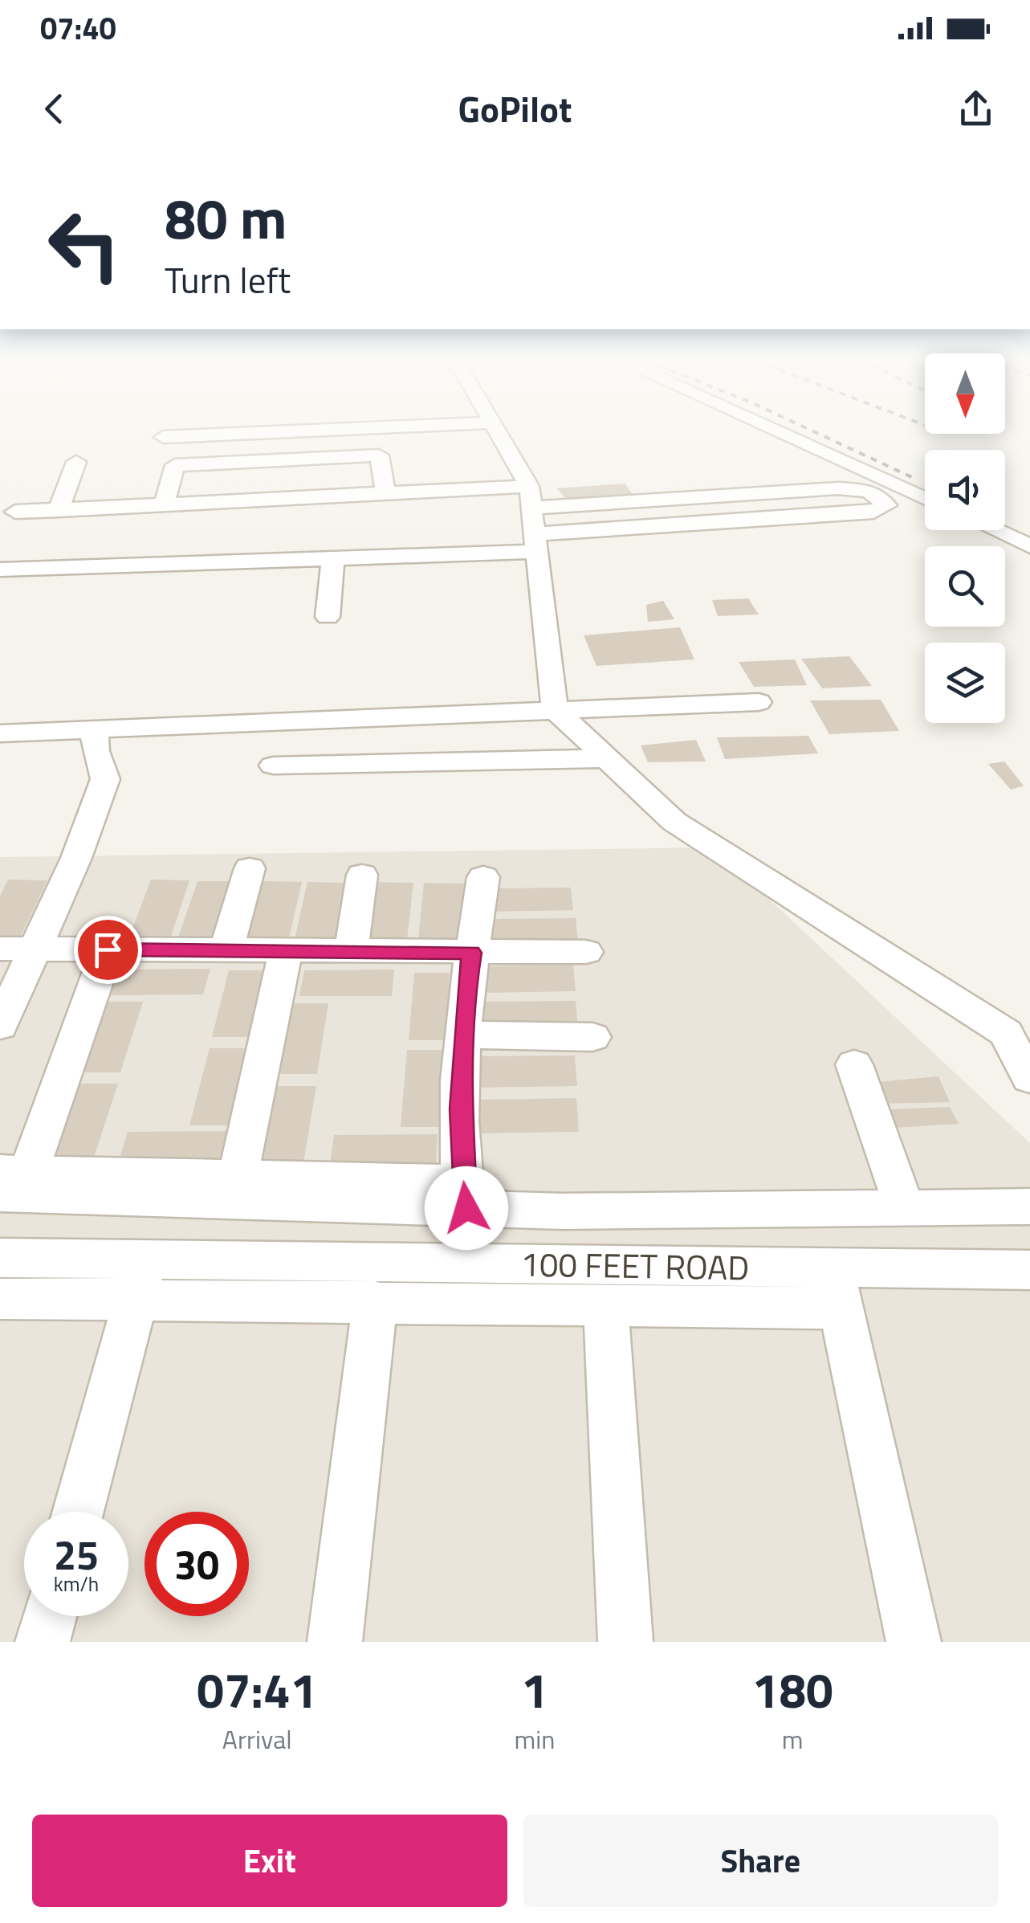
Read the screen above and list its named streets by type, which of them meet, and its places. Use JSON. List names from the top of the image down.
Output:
{
  "streets": {
    "street": ["100 FEET ROAD"]
  },
  "north": "bottom",
  "page": {
    "status": "07:40",
    "header": "GoPilot",
    "turn": ["80 m", "Turn left"],
    "speed": "25 km/h",
    "limit": "30",
    "eta": [
      "07:41",
      "Arrival",
      "1",
      "min",
      "180",
      "m"
    ],
    "buttons": ["Exit", "Share"]
  }
}
